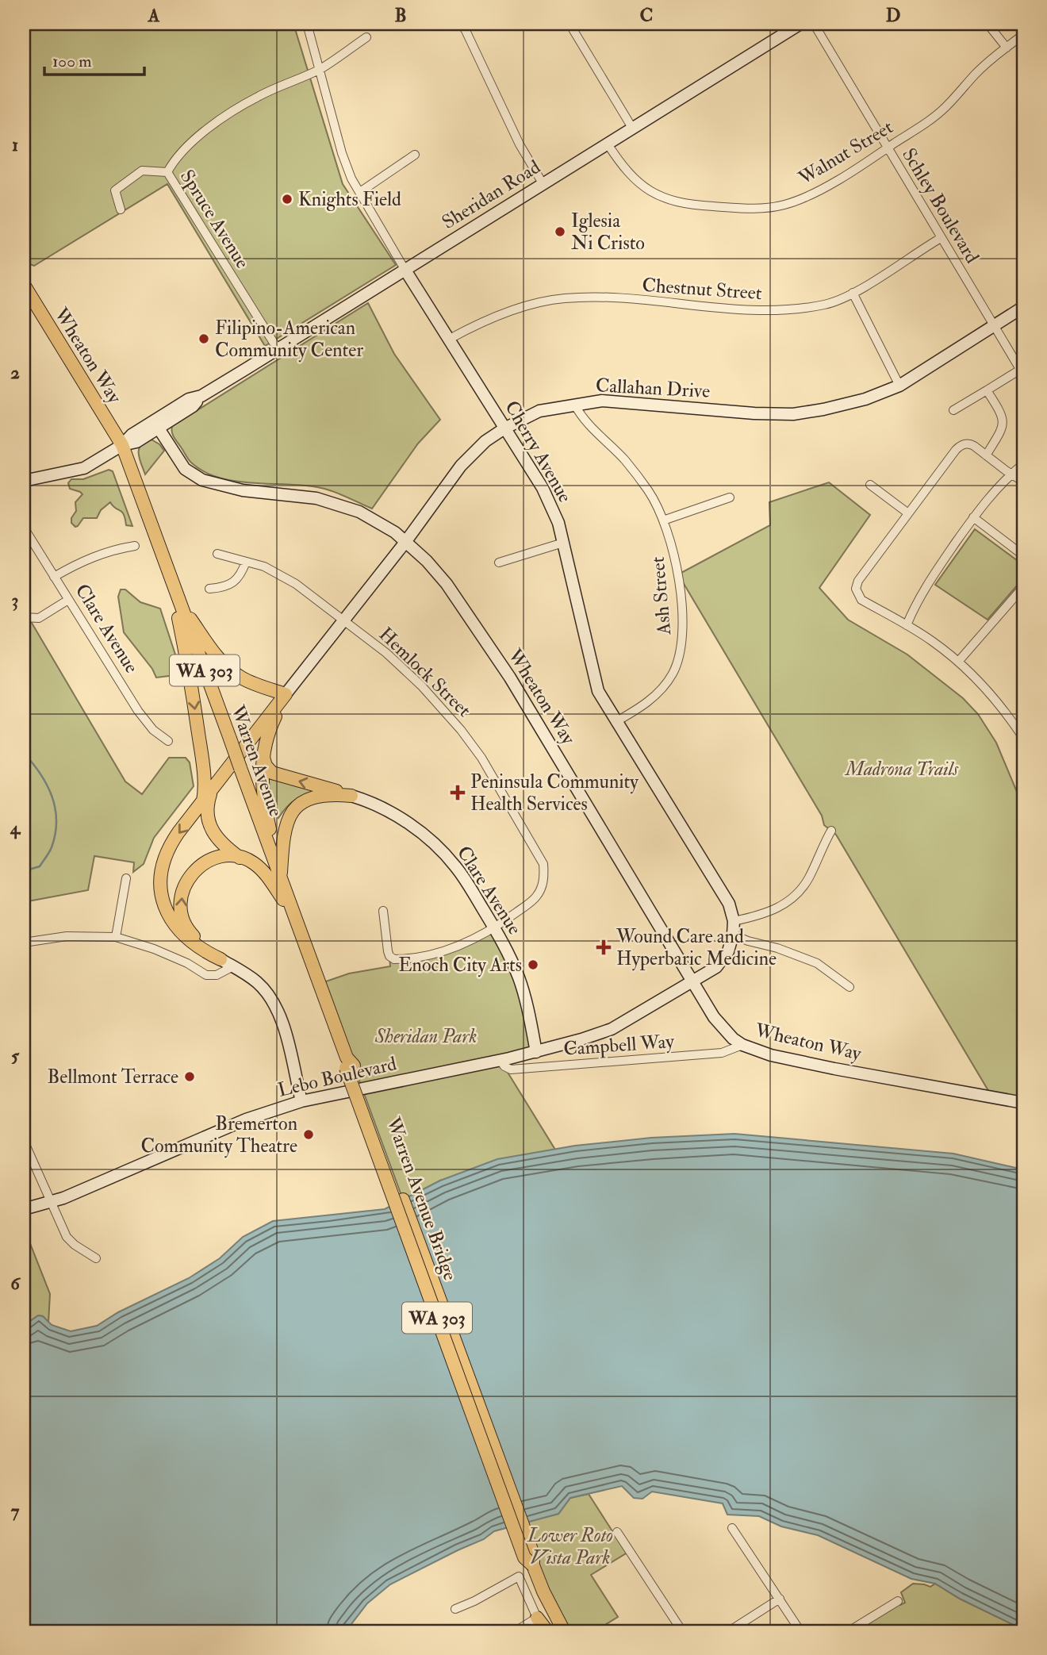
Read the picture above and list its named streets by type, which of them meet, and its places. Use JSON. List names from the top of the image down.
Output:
{
  "streets": {
    "main road": [
      "Sheridan Road",
      "Wheaton Way",
      "Callahan Drive",
      "Cherry Avenue",
      "Clare Avenue",
      "WA 303",
      "Warren Avenue",
      "Lebo Boulevard",
      "Warren Avenue Bridge"
    ],
    "street": [
      "Walnut Street",
      "Schley Boulevard",
      "Spruce Avenue",
      "Chestnut Street",
      "Ash Street",
      "Hemlock Street",
      "Campbell Way"
    ]
  },
  "crossings": [
    ["Walnut Street", "Sheridan Road"],
    ["Walnut Street", "Schley Boulevard"],
    ["Sheridan Road", "Spruce Avenue"],
    ["Sheridan Road", "Wheaton Way"],
    ["Sheridan Road", "Cherry Avenue"],
    ["Sheridan Road", "Warren Avenue"],
    ["Schley Boulevard", "Chestnut Street"],
    ["Schley Boulevard", "Callahan Drive"],
    ["Chestnut Street", "Cherry Avenue"],
    ["Wheaton Way", "Callahan Drive"],
    ["Wheaton Way", "Cherry Avenue"],
    ["Wheaton Way", "Warren Avenue"],
    ["Wheaton Way", "Campbell Way"],
    ["Wheaton Way", "Lebo Boulevard"],
    ["Callahan Drive", "Cherry Avenue"],
    ["Callahan Drive", "Ash Street"],
    ["Callahan Drive", "Hemlock Street"],
    ["Cherry Avenue", "Ash Street"],
    ["Cherry Avenue", "Lebo Boulevard"],
    ["Clare Avenue", "Hemlock Street"],
    ["Clare Avenue", "Lebo Boulevard"],
    ["Warren Avenue", "Warren Avenue Bridge"],
    ["Campbell Way", "Lebo Boulevard"]
  ],
  "parks": ["Madrona Trails", "Sheridan Park", "Lower Roto Vista Park"],
  "places": {
    "other": [
      "Knights Field",
      "Iglesia Ni Cristo",
      "Filipino-American Community Center",
      "Enoch City Arts",
      "Bellmont Terrace",
      "Bremerton Community Theatre"
    ],
    "health": ["Peninsula Community Health Services", "Wound Care and Hyperbaric Medicine"]
  },
  "scale_bar": "100 m",
  "grid": {
    "columns": [
      "A",
      "B",
      "C",
      "D"
    ],
    "rows": [
      "1",
      "2",
      "3",
      "4",
      "5",
      "6",
      "7"
    ]
  }
}
